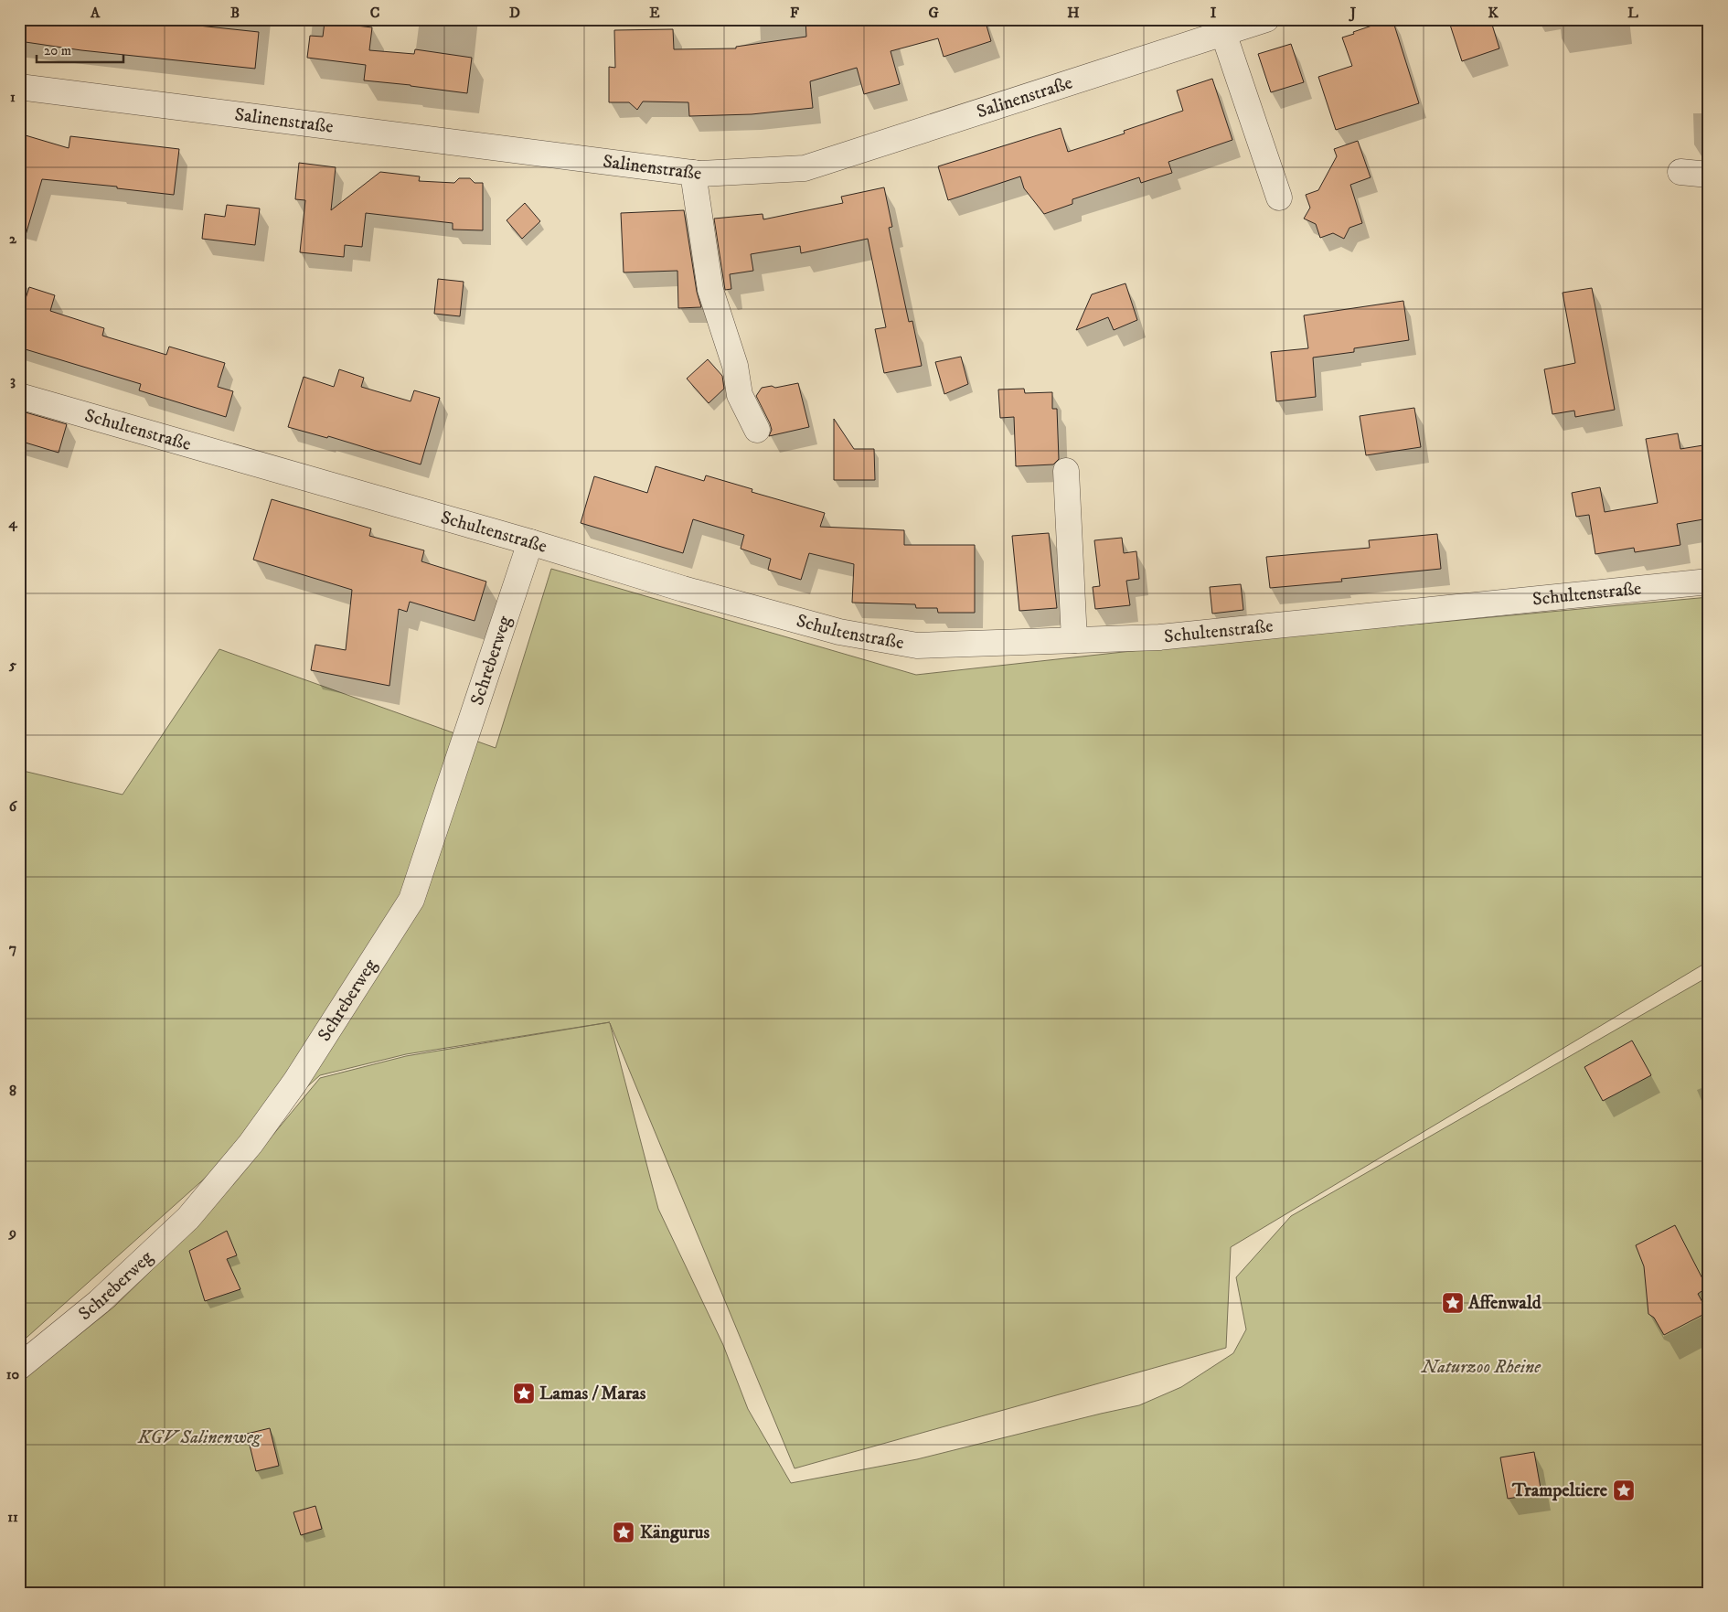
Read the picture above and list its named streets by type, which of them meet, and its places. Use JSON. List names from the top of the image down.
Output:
{
  "streets": {
    "street": ["Salinenstraße", "Schultenstraße", "Schreberweg"]
  },
  "crossings": [
    ["Schultenstraße", "Schreberweg"]
  ],
  "parks": ["Naturzoo Rheine", "KGV Salinenweg"],
  "places": {
    "place": [
      "Affenwald",
      "Lamas / Maras",
      "Trampeltiere",
      "Kängurus"
    ]
  },
  "scale_bar": "20 m",
  "grid": {
    "columns": [
      "A",
      "B",
      "C",
      "D",
      "E",
      "F",
      "G",
      "H",
      "I",
      "J",
      "K",
      "L"
    ],
    "rows": [
      "1",
      "2",
      "3",
      "4",
      "5",
      "6",
      "7",
      "8",
      "9",
      "10",
      "11"
    ]
  }
}
